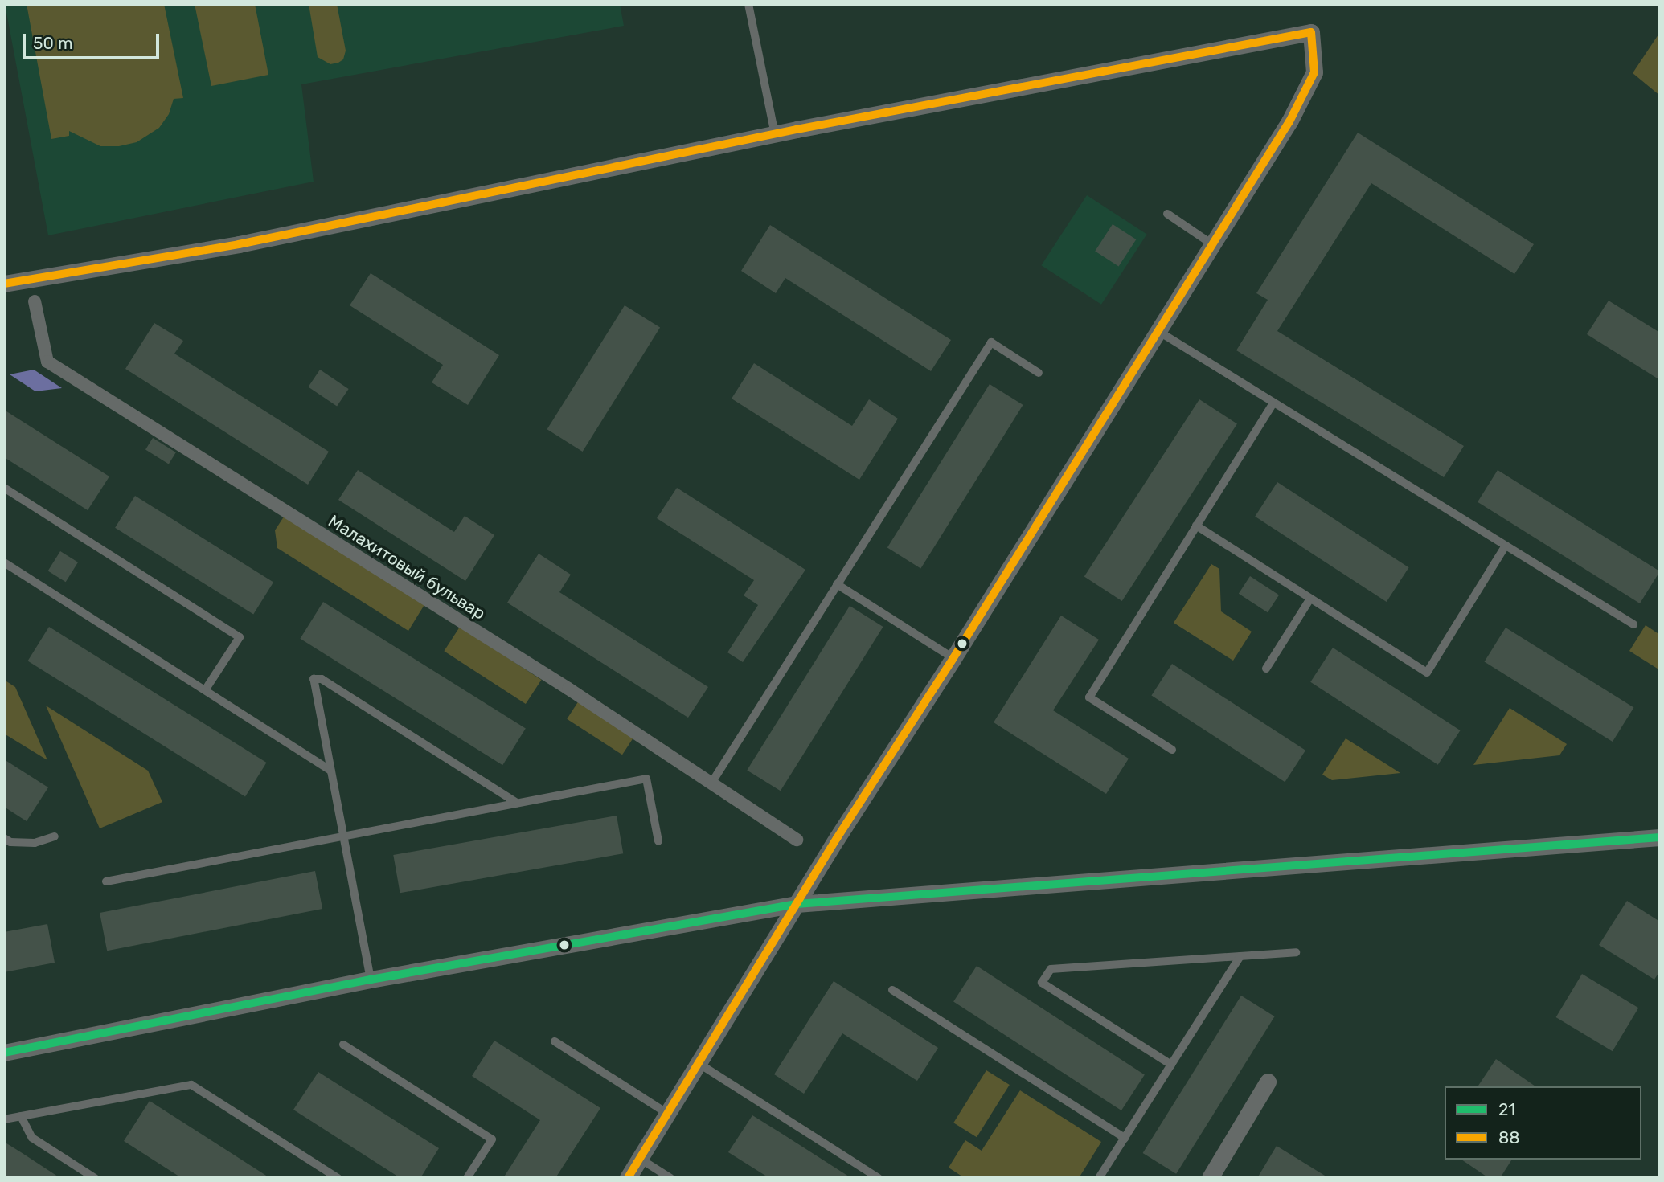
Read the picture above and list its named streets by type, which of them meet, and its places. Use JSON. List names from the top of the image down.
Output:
{
  "streets": {
    "street": ["Малахитовый бульвар"]
  },
  "lines": ["transit line 88", "transit line 21"],
  "legend": ["21", "88"],
  "scale_bar": "50 m"
}
